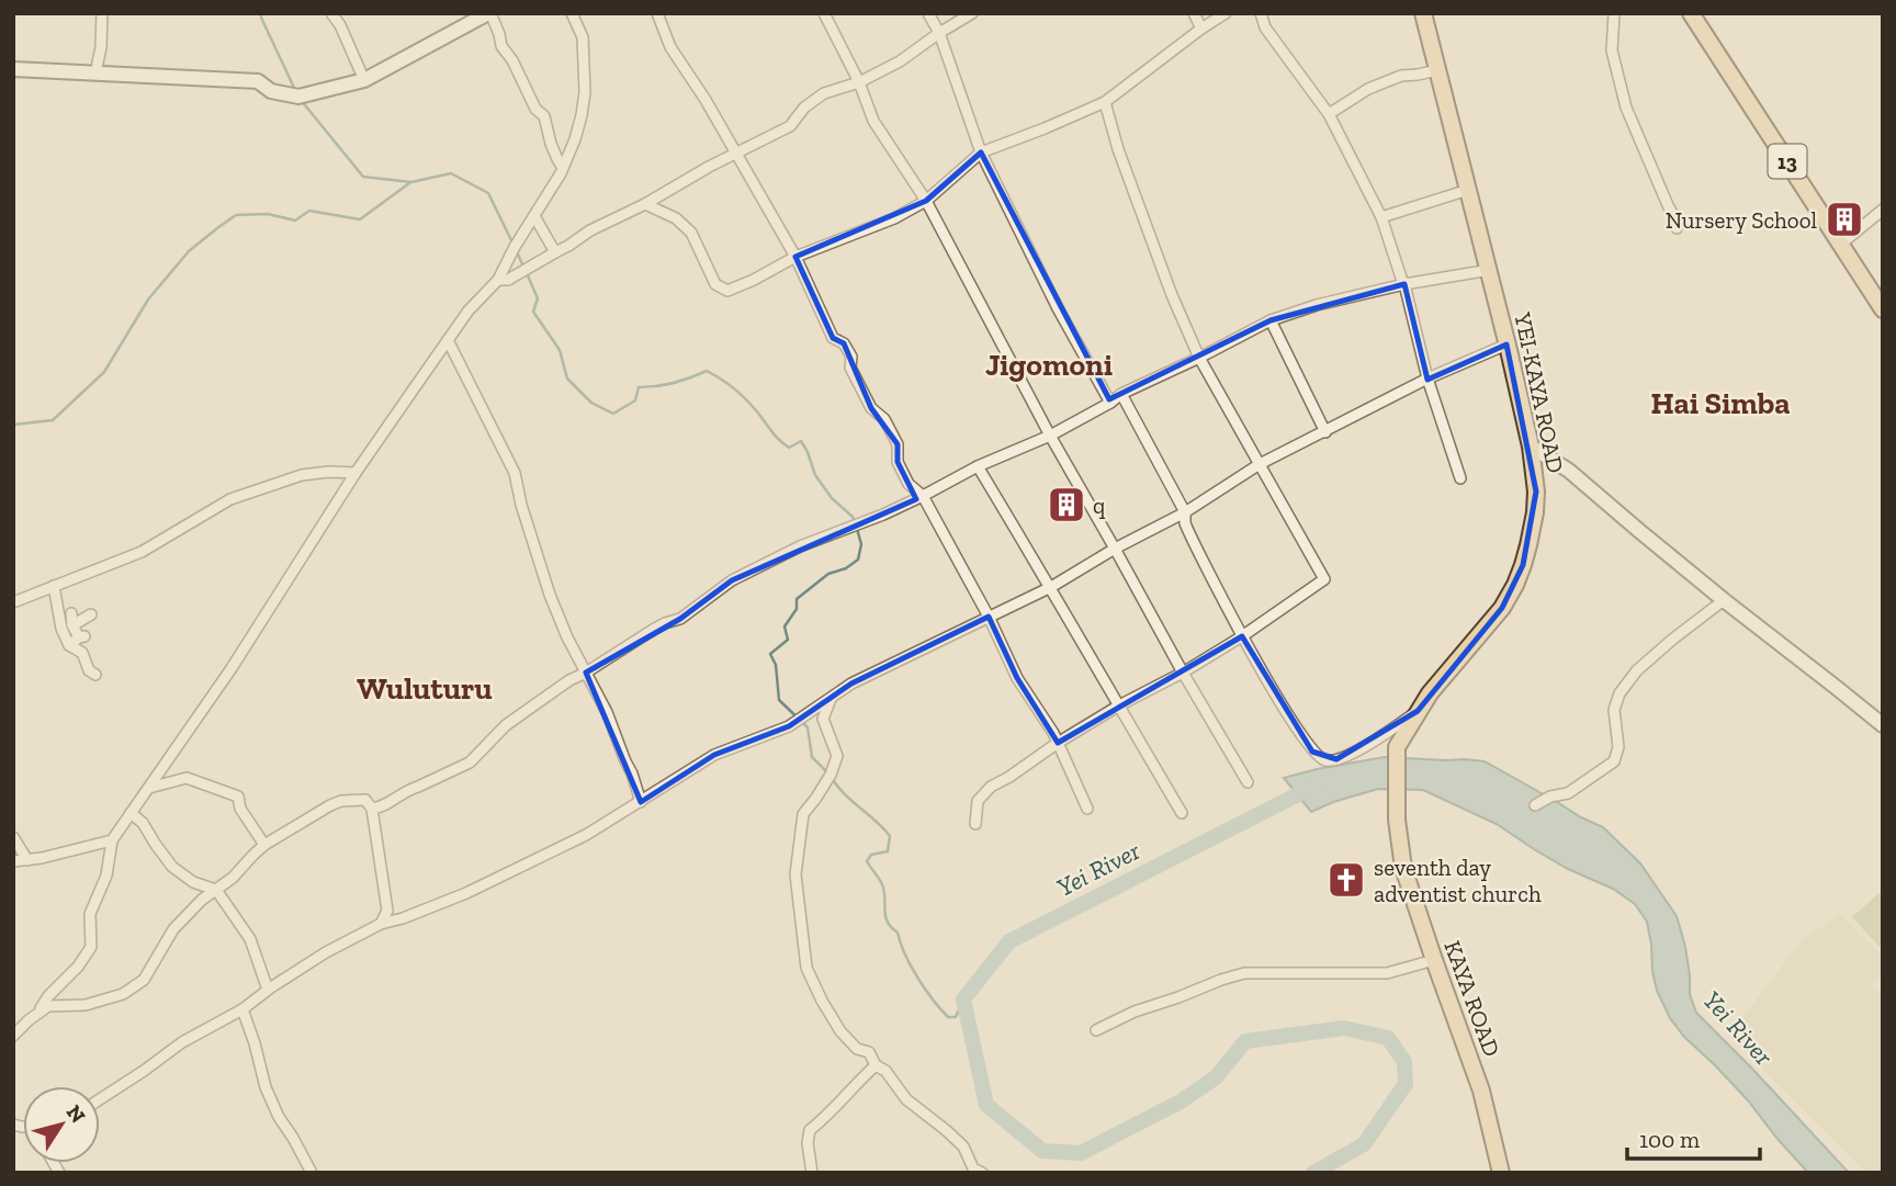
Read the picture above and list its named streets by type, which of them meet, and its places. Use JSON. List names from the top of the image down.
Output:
{
  "streets": {
    "main road": ["13", "YEI-KAYA ROAD", "KAYA ROAD"]
  },
  "crossings": [
    ["YEI-KAYA ROAD", "KAYA ROAD"]
  ],
  "districts": ["Jigomoni", "Hai Simba", "Wuluturu"],
  "water": ["Yei River"],
  "places": {
    "building": ["Nursery School", "q"],
    "church": ["seventh day adventist church"]
  },
  "scale_bar": "100 m",
  "north": "top right"
}
